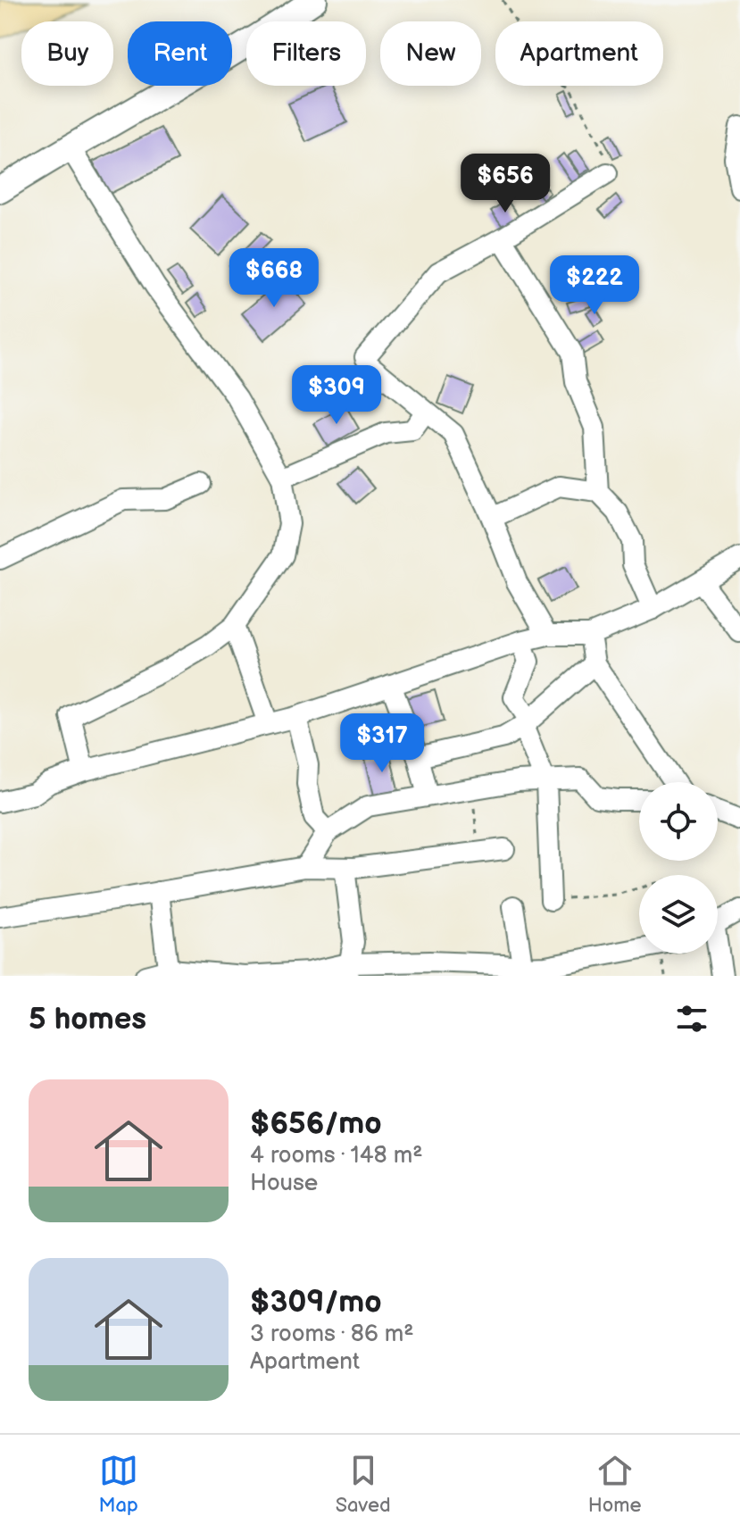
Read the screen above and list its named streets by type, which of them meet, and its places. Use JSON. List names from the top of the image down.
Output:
{
  "page": {
    "chip": [
      "Buy",
      "Rent",
      "Filters",
      "New",
      "Apartment"
    ],
    "price": [
      "$656",
      "$668",
      "$222",
      "$309",
      "$317"
    ],
    "heading": "5 homes",
    "list": [
      {
        "name": "$656/mo",
        "note": "4 rooms · 148 m² · House"
      },
      {
        "name": "$309/mo",
        "note": "3 rooms · 86 m² · Apartment"
      }
    ],
    "tabs": ["Map", "Saved", "Home"]
  }
}
